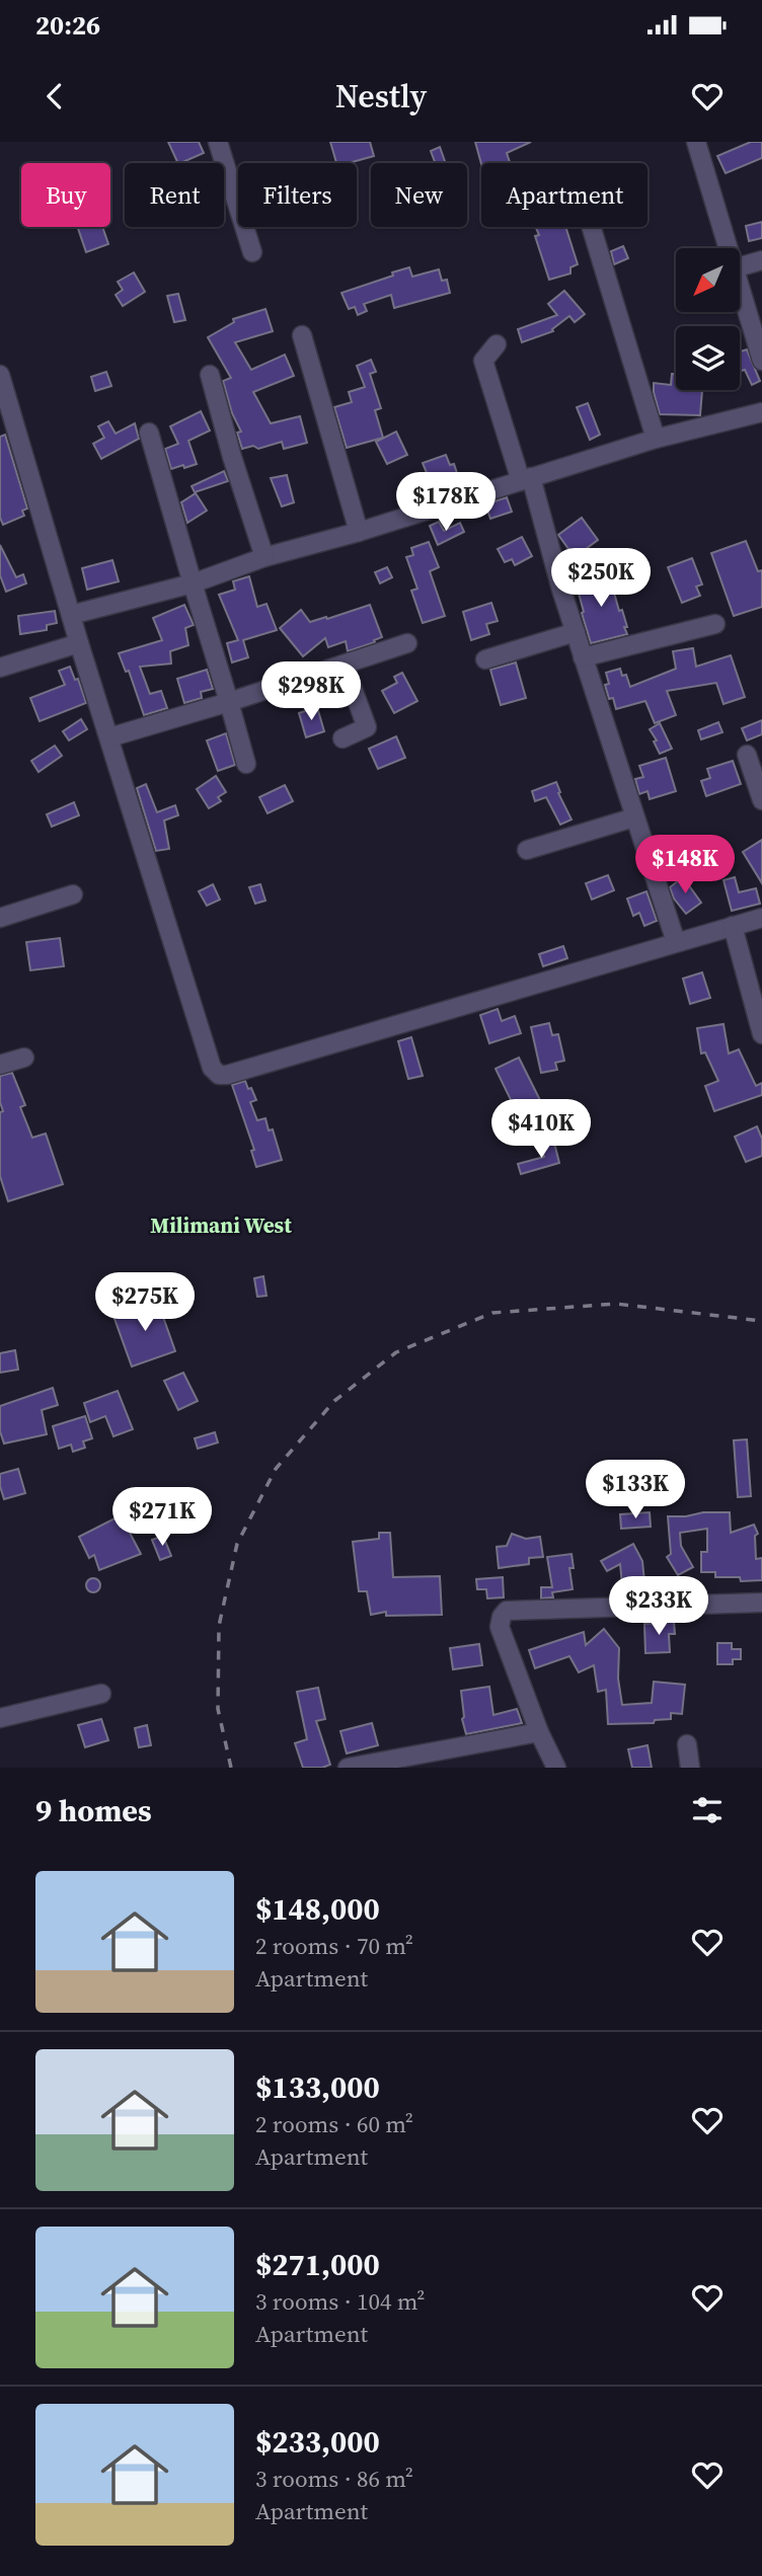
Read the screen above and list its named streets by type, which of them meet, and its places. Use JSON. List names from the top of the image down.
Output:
{
  "districts": ["Milimani West"],
  "north": "bottom left",
  "page": {
    "status": "20:26",
    "header": "Nestly",
    "chip": [
      "Buy",
      "Rent",
      "Filters",
      "New",
      "Apartment"
    ],
    "price": [
      "$178K",
      "$250K",
      "$298K",
      "$148K",
      "$410K",
      "$275K",
      "$133K",
      "$271K",
      "$233K"
    ],
    "heading": "9 homes",
    "list": [
      {
        "name": "$148,000",
        "note": "2 rooms · 70 m² · Apartment"
      },
      {
        "name": "$133,000",
        "note": "2 rooms · 60 m² · Apartment"
      },
      {
        "name": "$271,000",
        "note": "3 rooms · 104 m² · Apartment"
      },
      {
        "name": "$233,000",
        "note": "3 rooms · 86 m² · Apartment"
      }
    ]
  }
}
